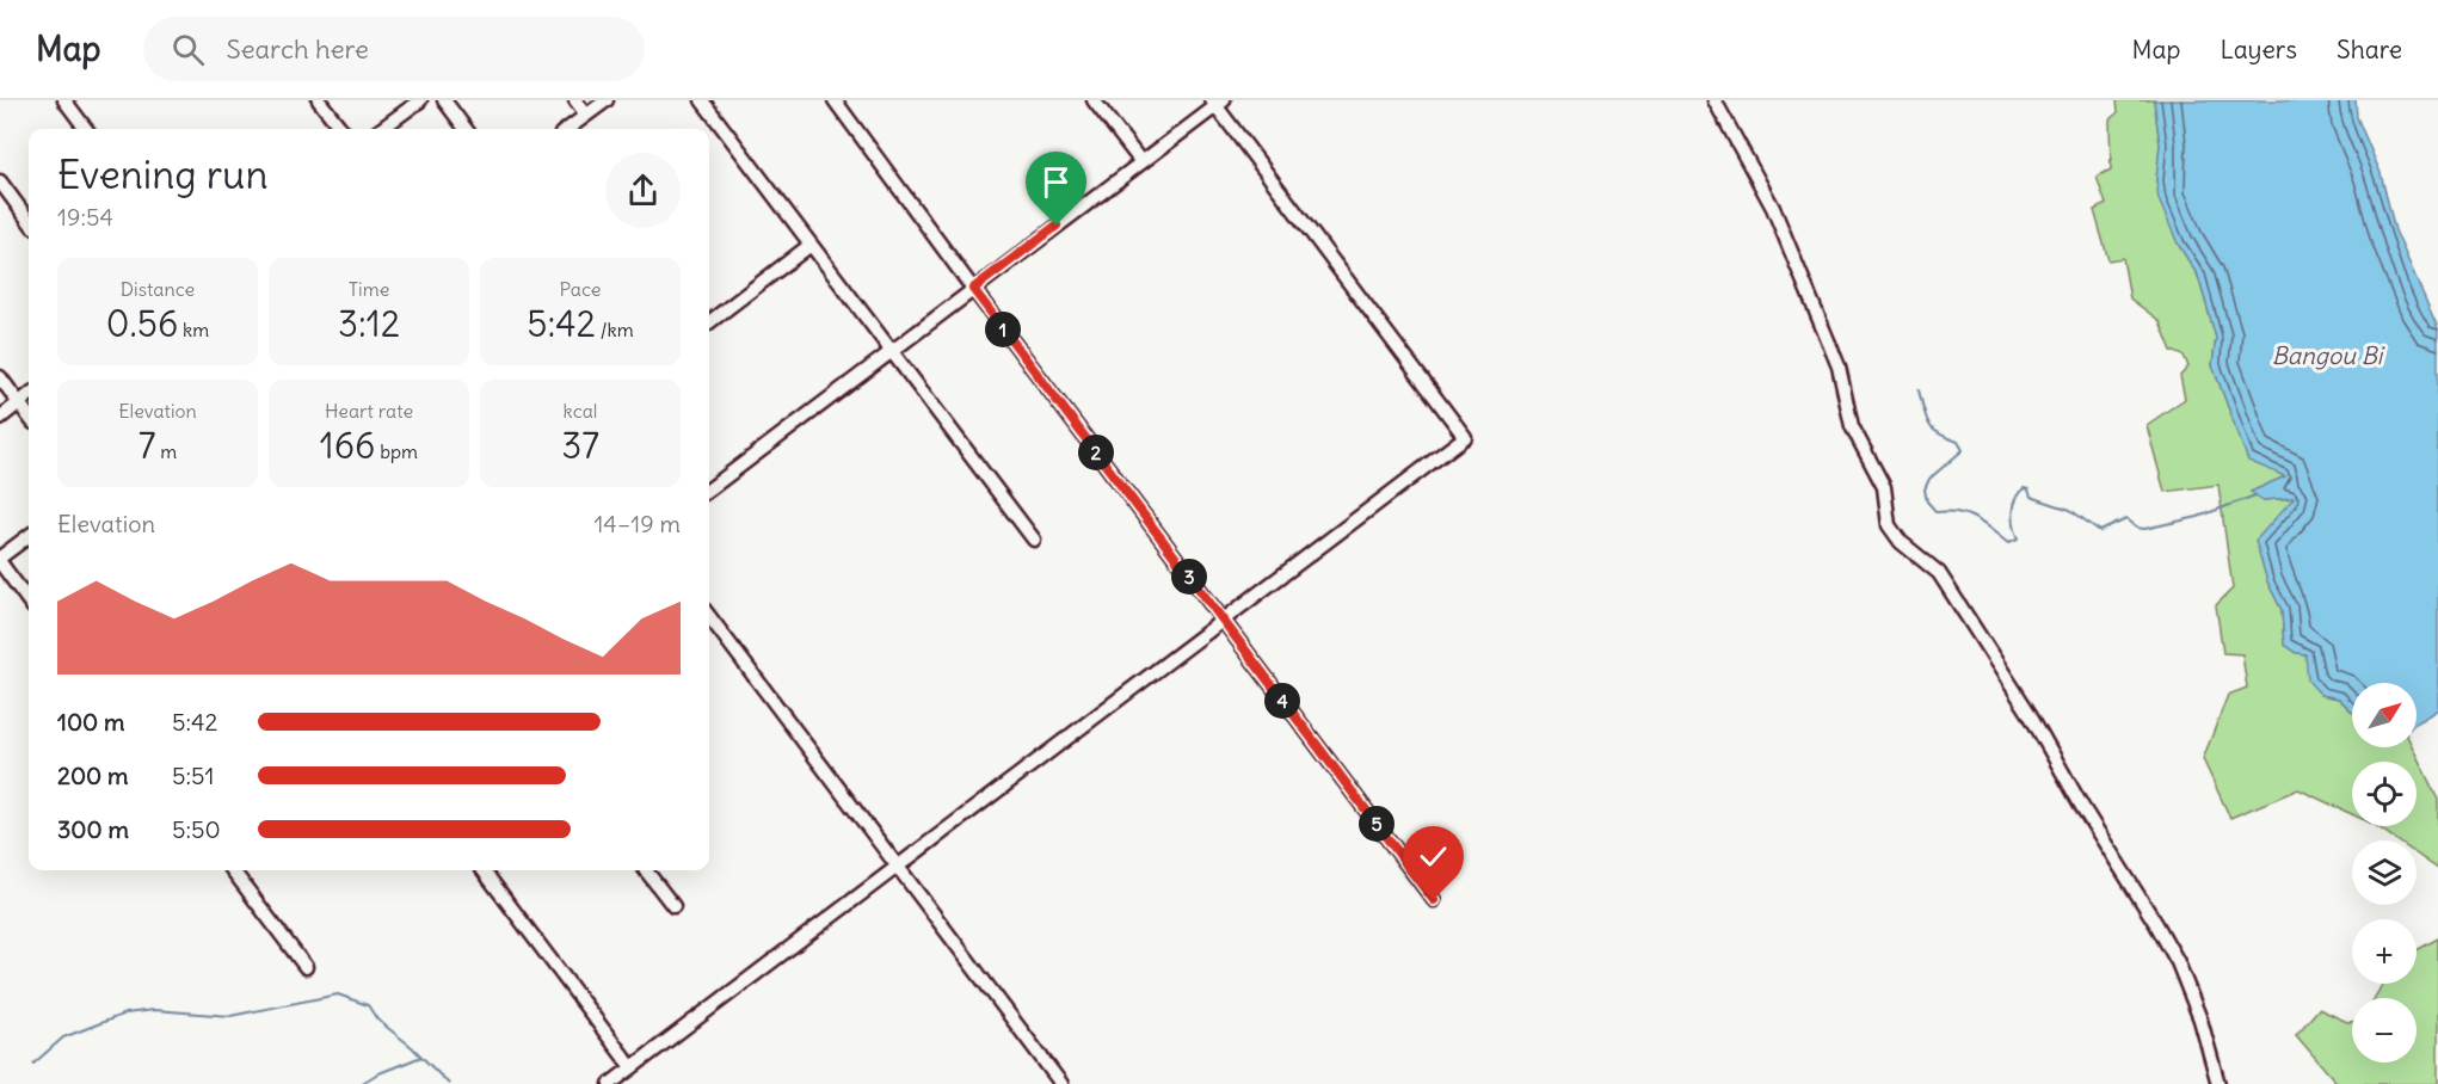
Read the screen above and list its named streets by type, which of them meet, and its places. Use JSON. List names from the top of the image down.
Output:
{
  "water": ["Bangou Bi"],
  "north": "top right",
  "page": {
    "header": "Map",
    "search": "Search here",
    "nav": ["Map", "Layers", "Share"],
    "heading": ["Evening run", "19:54"],
    "stats": [
      ["Distance", "0.56 km"],
      ["Time", "3:12"],
      ["Pace", "5:42 /km"],
      ["Elevation", "7 m"],
      ["Heart rate", "166 bpm"],
      ["kcal", "37"]
    ],
    "pins": [
      "1",
      "2",
      "3",
      "4",
      "5"
    ],
    "chart": ["Elevation", "14–19 m"],
    "map_buttons": ["+", "−"],
    "list": [
      {
        "name": "100 m",
        "note": "5:42"
      },
      {
        "name": "200 m",
        "note": "5:51"
      },
      {
        "name": "300 m",
        "note": "5:50"
      }
    ]
  }
}
